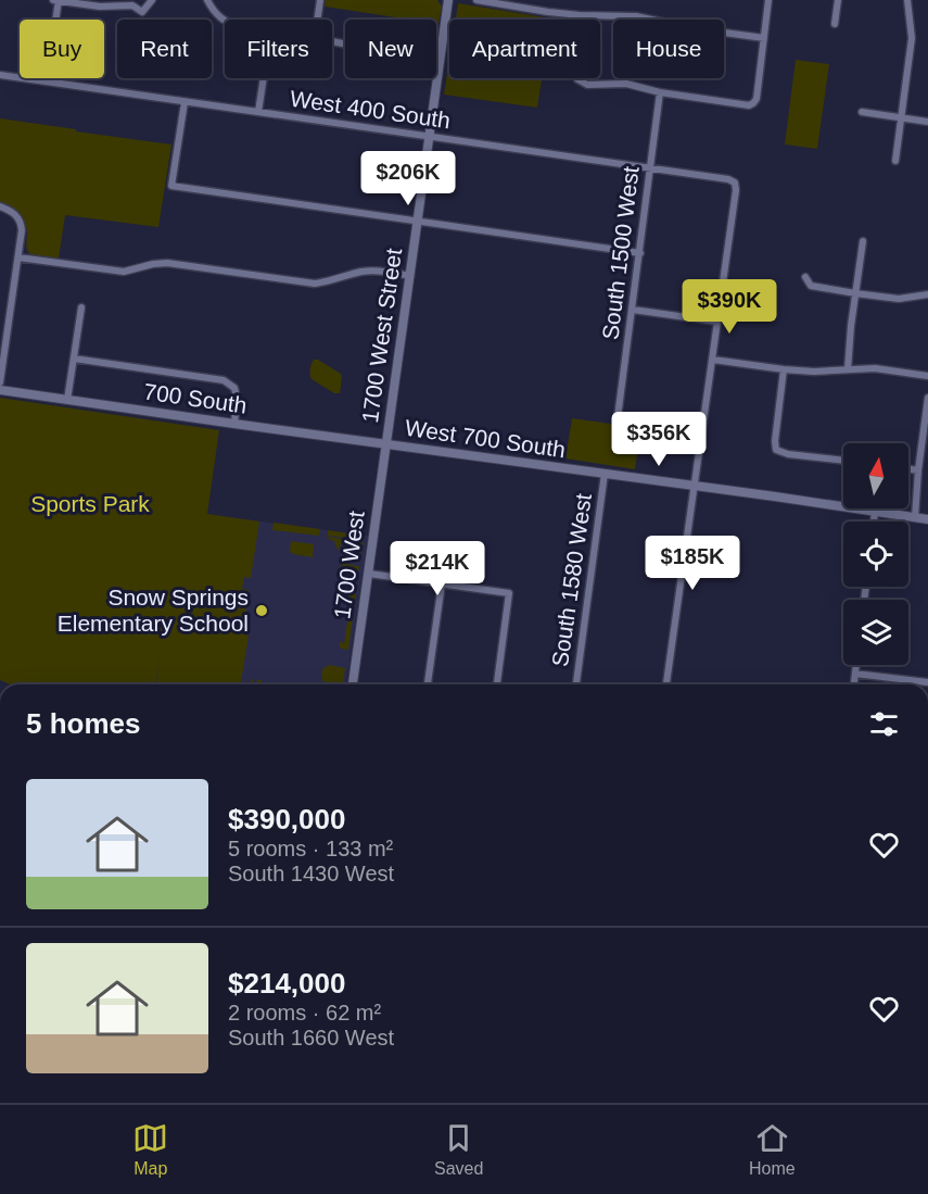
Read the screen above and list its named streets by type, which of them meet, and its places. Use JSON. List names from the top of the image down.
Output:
{
  "streets": {
    "street": [
      "West 400 South",
      "South 1500 West",
      "1700 West Street",
      "700 South",
      "West 700 South",
      "1700 West",
      "South 1580 West"
    ]
  },
  "crossings": [
    ["West 400 South", "South 1500 West"],
    ["West 400 South", "1700 West Street"],
    ["1700 West Street", "700 South"],
    ["1700 West Street", "West 700 South"],
    ["1700 West Street", "1700 West"],
    ["700 South", "West 700 South"],
    ["700 South", "1700 West"],
    ["West 700 South", "1700 West"],
    ["West 700 South", "South 1580 West"]
  ],
  "parks": ["Sports Park"],
  "places": ["Snow Springs Elementary School"],
  "north": "top",
  "page": {
    "chip": [
      "Buy",
      "Rent",
      "Filters",
      "New",
      "Apartment",
      "House"
    ],
    "price": [
      "$206K",
      "$390K",
      "$356K",
      "$185K",
      "$214K"
    ],
    "heading": "5 homes",
    "list": [
      {
        "name": "$390,000",
        "note": "5 rooms · 133 m² · South 1430 West"
      },
      {
        "name": "$214,000",
        "note": "2 rooms · 62 m² · South 1660 West"
      }
    ],
    "tabs": ["Map", "Saved", "Home"]
  }
}
